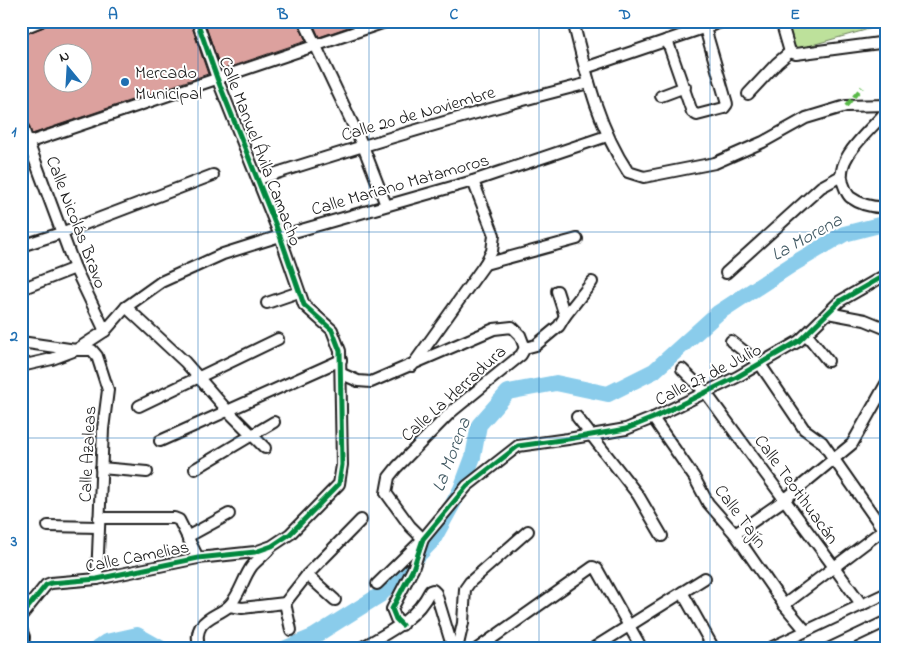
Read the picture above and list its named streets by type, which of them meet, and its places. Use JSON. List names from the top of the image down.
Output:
{
  "streets": {
    "street": [
      "Calle 20 de Noviembre",
      "Calle Manuel Ávila Camacho",
      "Calle Mariano Matamoros",
      "Calle Nicolás Bravo",
      "Calle 27 de Julio",
      "Calle La Herradura",
      "Calle Azaleas",
      "Calle Teotihuacán",
      "Calle Tajín",
      "Calle Camelias"
    ]
  },
  "crossings": [
    ["Calle 20 de Noviembre", "Calle Manuel Ávila Camacho"],
    ["Calle Manuel Ávila Camacho", "Calle Mariano Matamoros"],
    ["Calle Manuel Ávila Camacho", "Calle Camelias"],
    ["Calle Mariano Matamoros", "Calle Nicolás Bravo"],
    ["Calle Mariano Matamoros", "Calle Azaleas"],
    ["Calle 27 de Julio", "Calle La Herradura"],
    ["Calle 27 de Julio", "Calle Teotihuacán"],
    ["Calle 27 de Julio", "Calle Tajín"],
    ["Calle Azaleas", "Calle Camelias"]
  ],
  "water": ["La Morena"],
  "places": ["Mercado Municipal"],
  "north": "top",
  "grid": {
    "columns": [
      "A",
      "B",
      "C",
      "D",
      "E"
    ],
    "rows": ["1", "2", "3"]
  }
}
